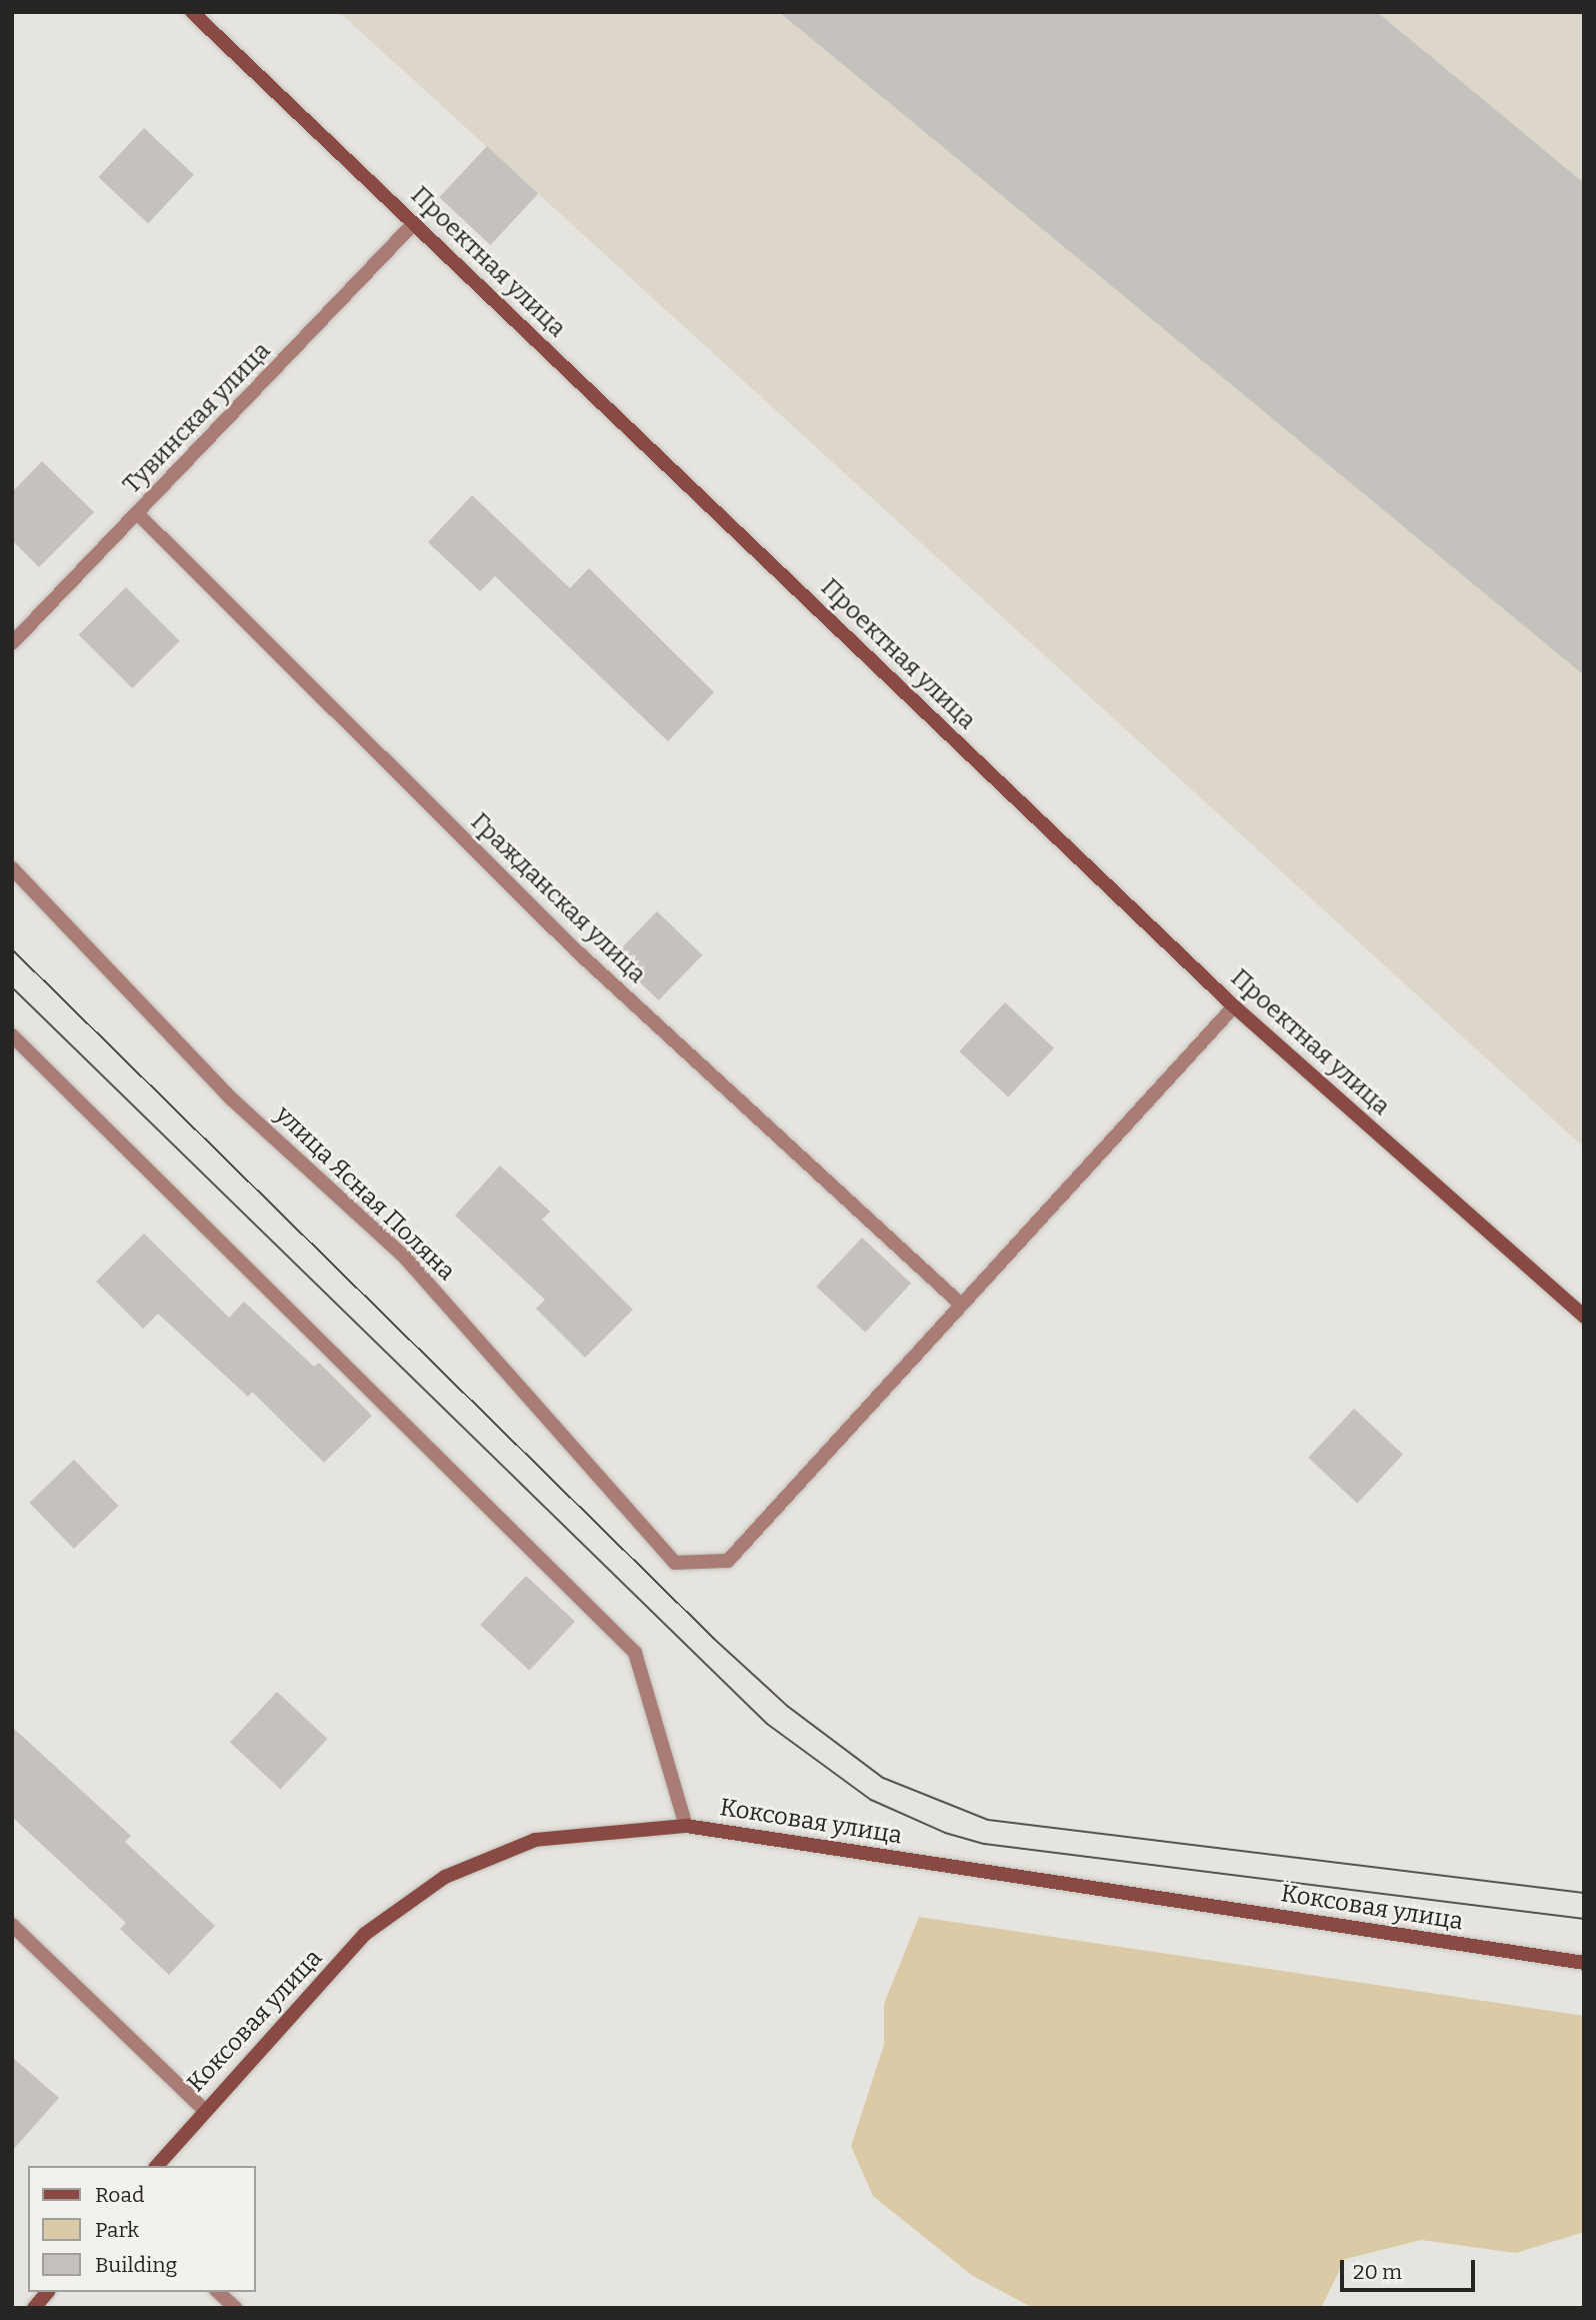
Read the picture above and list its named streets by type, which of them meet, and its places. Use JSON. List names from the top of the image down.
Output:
{
  "streets": {
    "main road": ["Проектная улица", "Коксовая улица"],
    "street": ["Тувинская улица", "Гражданская улица", "улица Ясная Поляна"]
  },
  "crossings": [
    ["Проектная улица", "Тувинская улица"],
    ["Тувинская улица", "Гражданская улица"],
    ["Гражданская улица", "улица Ясная Поляна"]
  ],
  "legend": ["Road", "Park", "Building"],
  "scale_bar": "20 m"
}
